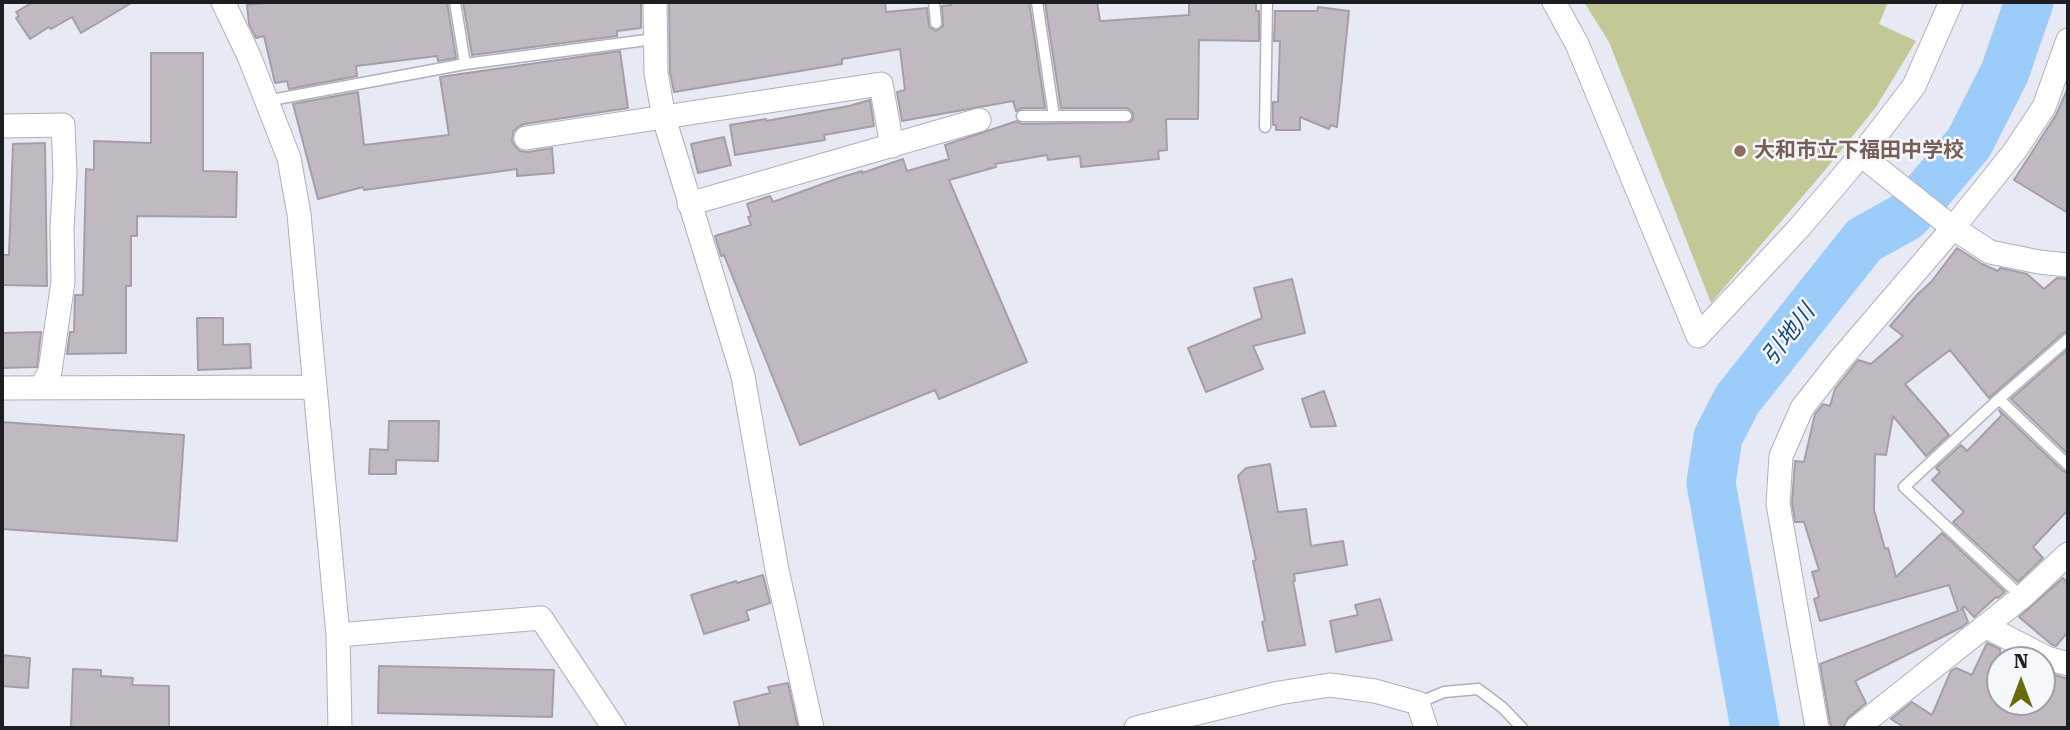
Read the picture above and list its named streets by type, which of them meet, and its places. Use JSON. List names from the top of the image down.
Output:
{
  "water": ["引地川"],
  "places": ["大和市立下福田中学校"],
  "north": "top"
}
